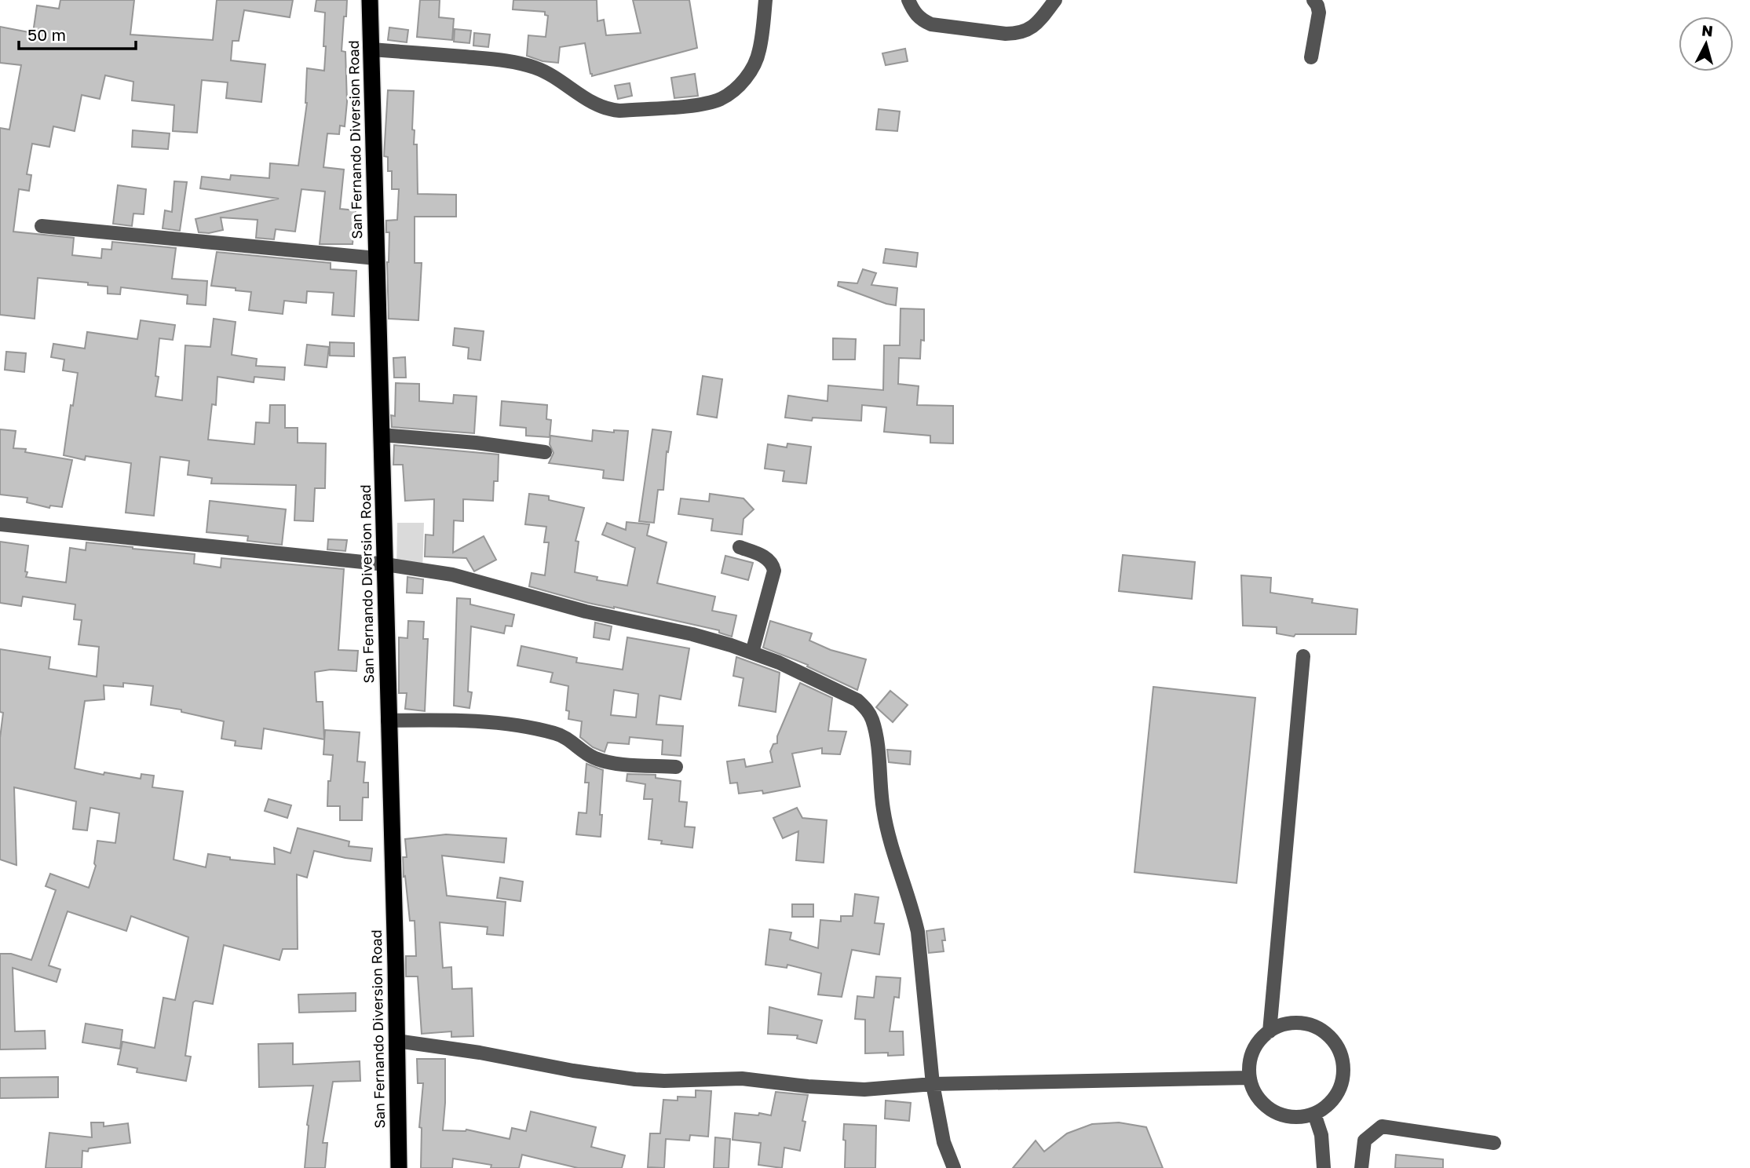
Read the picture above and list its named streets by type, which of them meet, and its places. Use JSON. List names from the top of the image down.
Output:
{
  "streets": {
    "highway": ["San Fernando Diversion Road"]
  },
  "scale_bar": "50 m",
  "north": "top"
}
